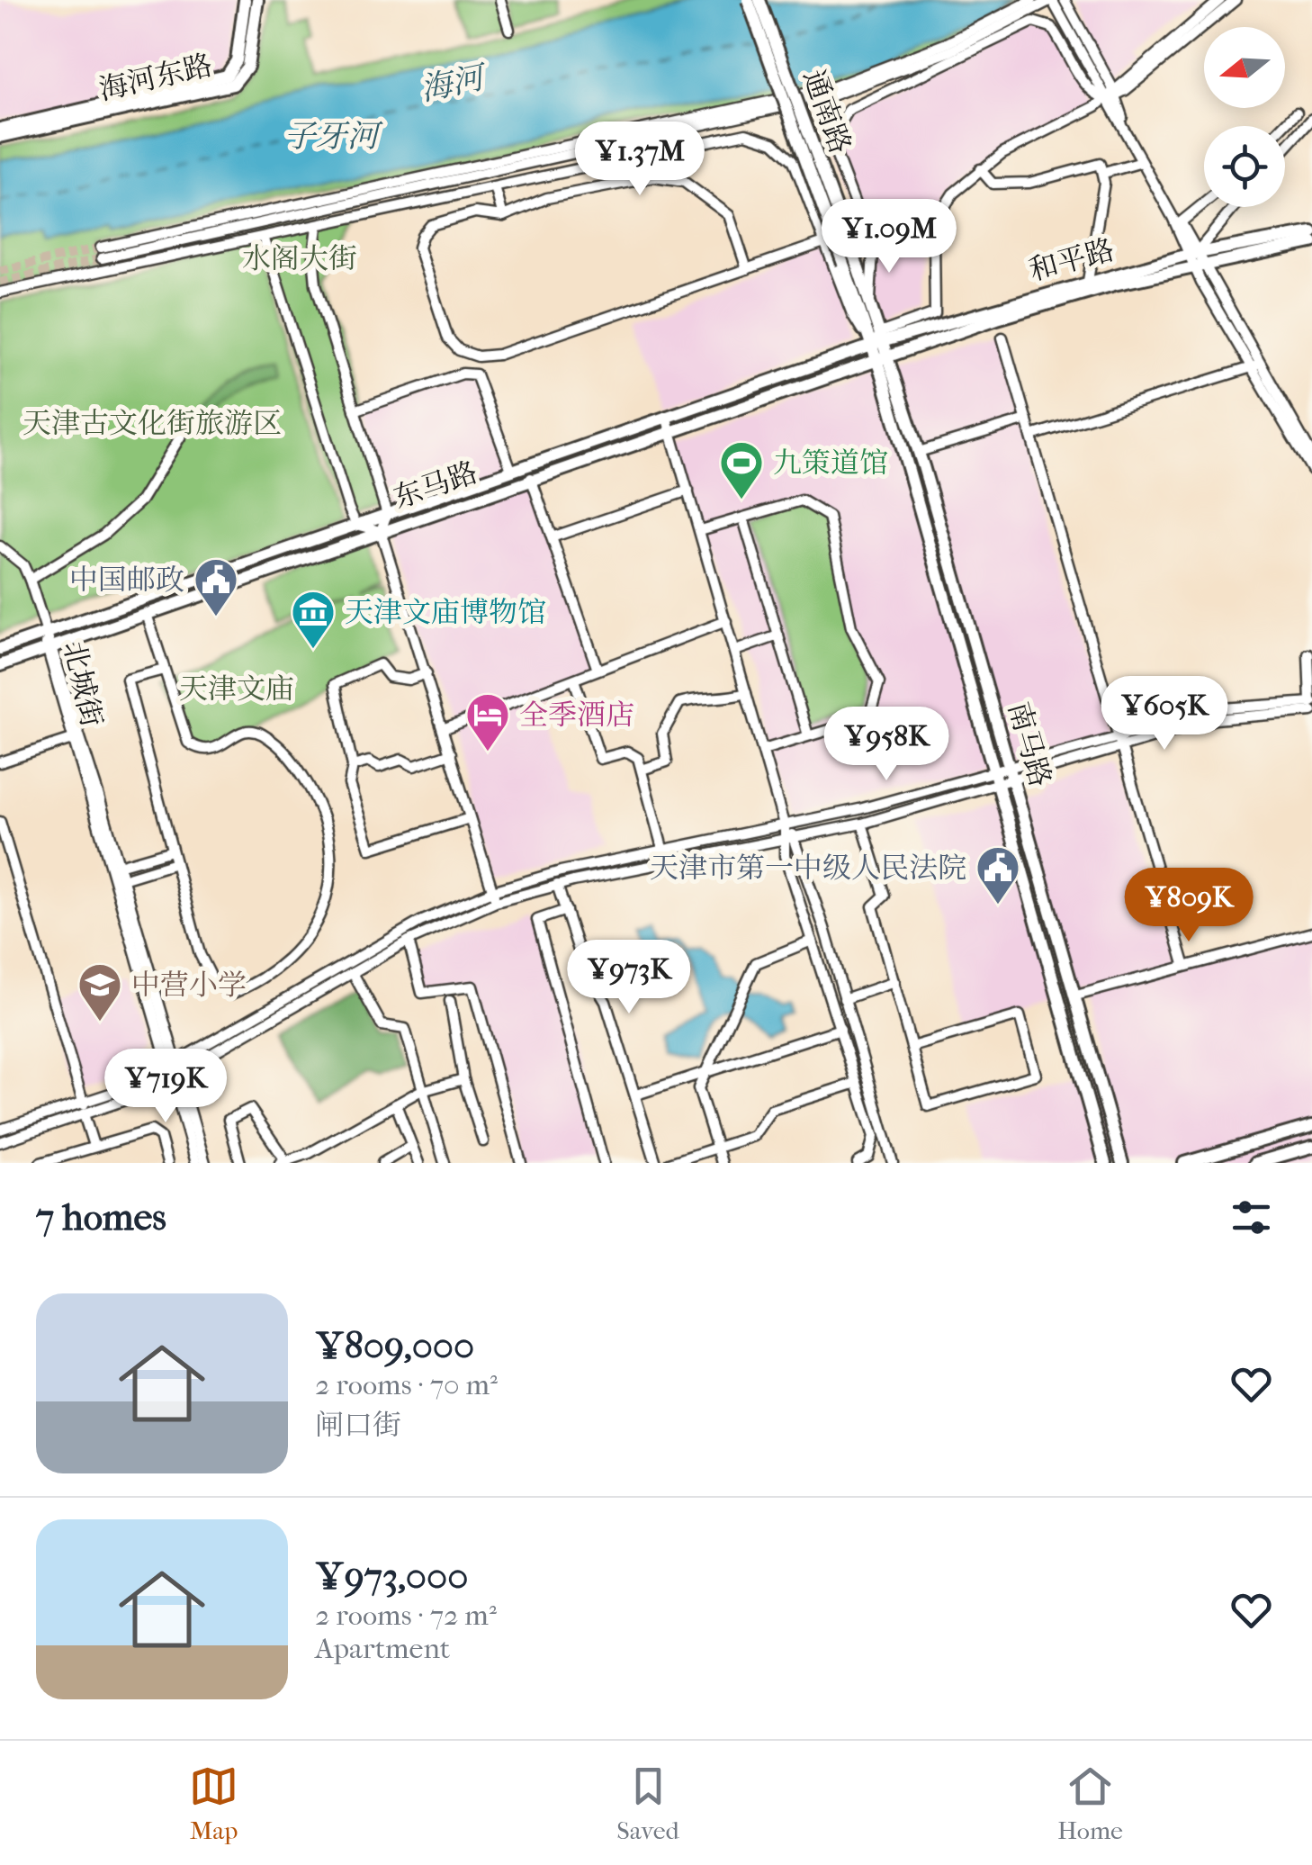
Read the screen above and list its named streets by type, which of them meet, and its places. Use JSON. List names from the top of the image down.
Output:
{
  "streets": {
    "main road": [
      "海河东路",
      "通南路",
      "和平路",
      "东马路",
      "南马路"
    ],
    "street": ["北城街"]
  },
  "crossings": [
    ["通南路", "和平路"],
    ["通南路", "东马路"],
    ["通南路", "南马路"],
    ["和平路", "东马路"],
    ["和平路", "南马路"],
    ["东马路", "北城街"],
    ["东马路", "南马路"]
  ],
  "water": ["海河", "子牙河"],
  "parks": ["水阁大街", "天津古文化街旅游区", "天津文庙"],
  "places": {
    "sports": ["九策道馆"],
    "public building": ["中国邮政", "天津市第一中级人民法院"],
    "museum": ["天津文庙博物馆"],
    "hotel": ["全季酒店"],
    "school or university": ["中营小学"]
  },
  "north": "left",
  "page": {
    "price": [
      "¥1.37M",
      "¥1.09M",
      "¥605K",
      "¥958K",
      "¥809K",
      "¥973K",
      "¥719K"
    ],
    "heading": "7 homes",
    "list": [
      {
        "name": "¥809,000",
        "note": "2 rooms · 70 m² · 闸口街"
      },
      {
        "name": "¥973,000",
        "note": "2 rooms · 72 m² · Apartment"
      }
    ],
    "tabs": ["Map", "Saved", "Home"]
  }
}
